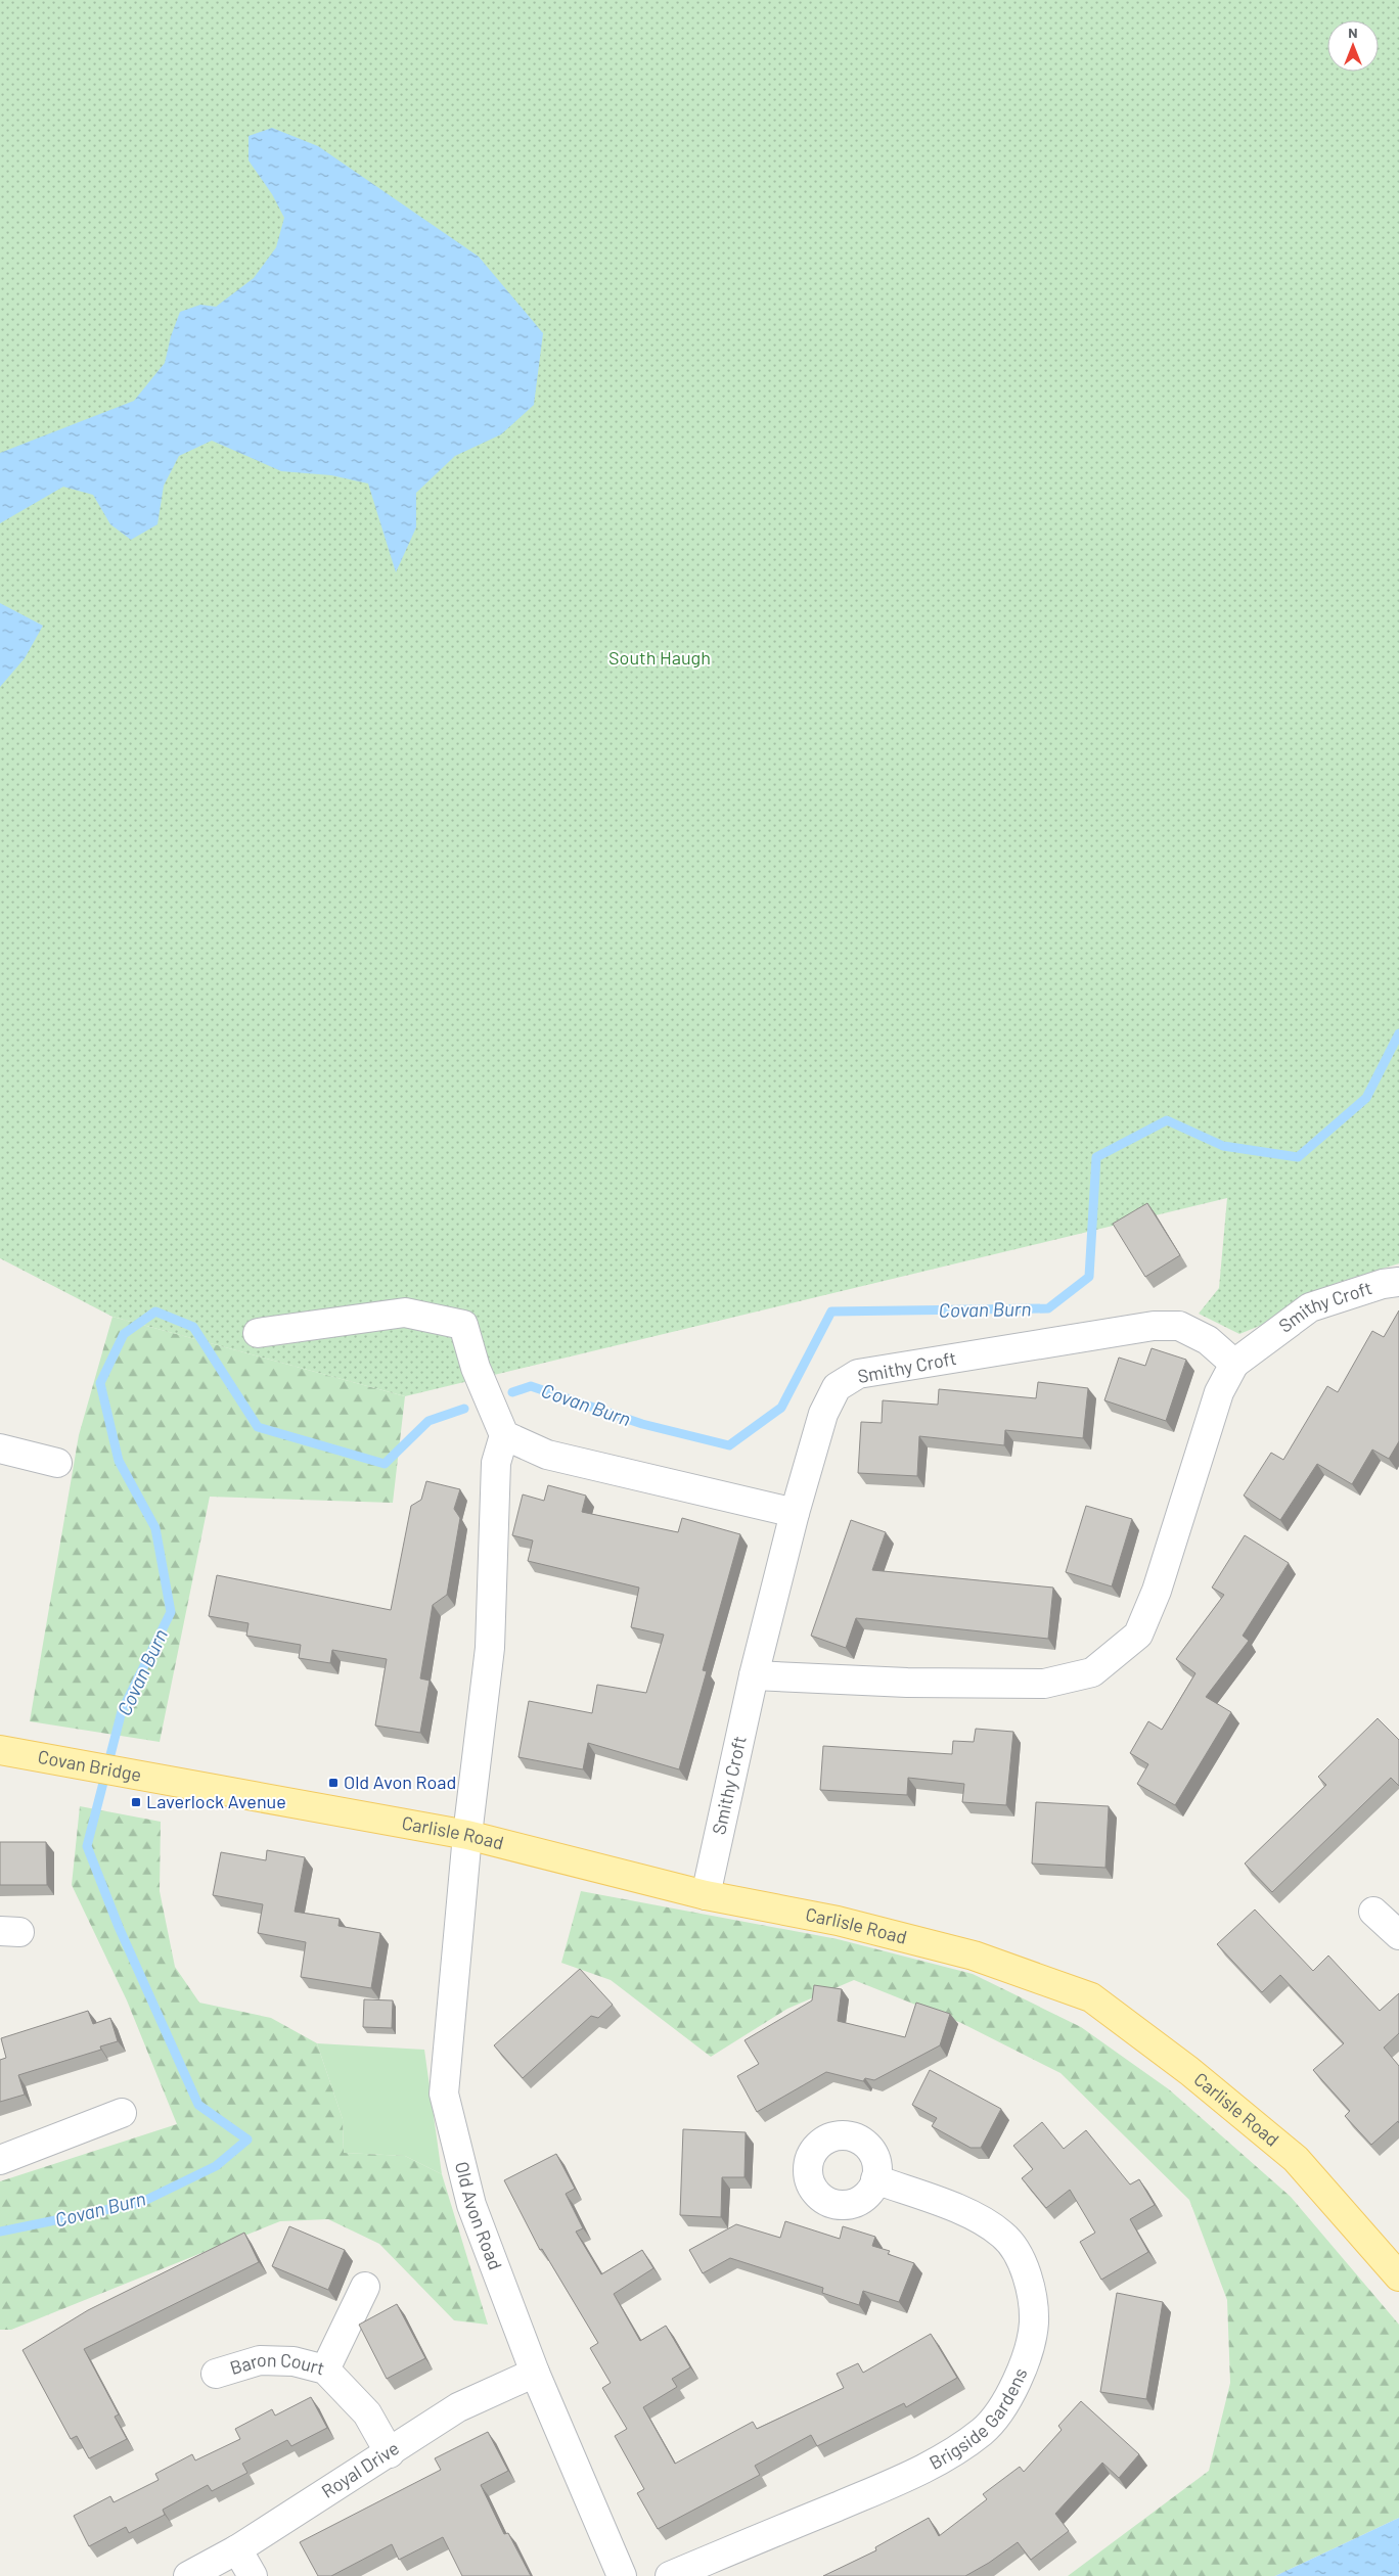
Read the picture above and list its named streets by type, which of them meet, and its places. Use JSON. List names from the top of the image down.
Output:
{
  "streets": {
    "main road": ["Covan Bridge", "Carlisle Road"],
    "street": [
      "Smithy Croft",
      "Old Avon Road",
      "Baron Court",
      "Brigside Gardens",
      "Royal Drive"
    ]
  },
  "crossings": [
    ["Smithy Croft", "Carlisle Road"],
    ["Covan Bridge", "Carlisle Road"],
    ["Carlisle Road", "Old Avon Road"],
    ["Old Avon Road", "Royal Drive"],
    ["Baron Court", "Royal Drive"]
  ],
  "water": ["Covan Burn"],
  "parks": ["South Haugh"],
  "places": {
    "transit": ["Old Avon Road", "Laverlock Avenue"]
  },
  "north": "top"
}
